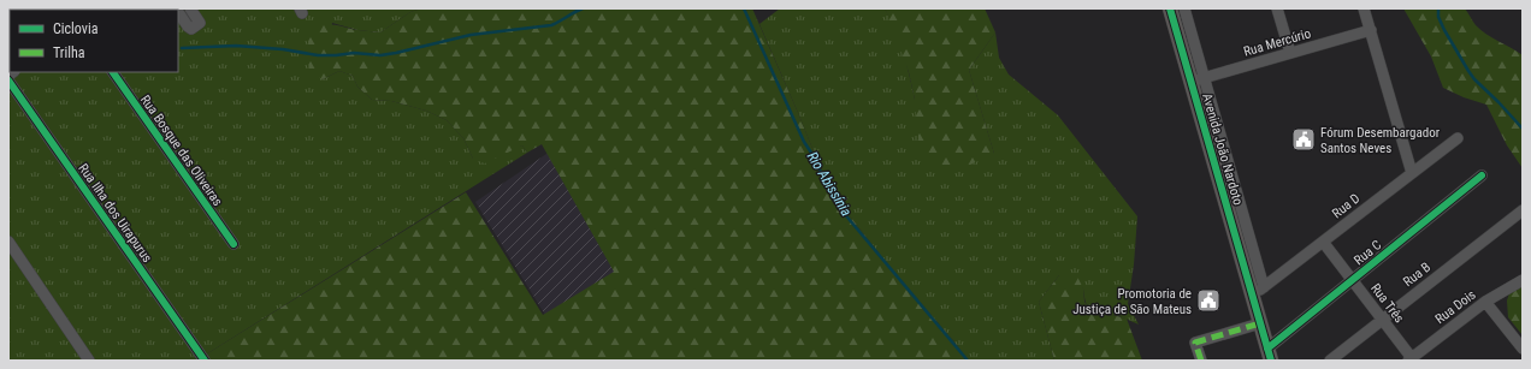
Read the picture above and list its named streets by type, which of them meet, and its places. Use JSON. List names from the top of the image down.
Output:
{
  "streets": {
    "street": [
      "Rua Mercúrio",
      "Avenida João Nardoto",
      "Rua Bosque das Oliveiras",
      "Rua D",
      "Rua Ilha dos Uirapurus",
      "Rua C",
      "Rua B",
      "Rua Três",
      "Rua Dois"
    ]
  },
  "crossings": [
    ["Rua Mercúrio", "Avenida João Nardoto"],
    ["Avenida João Nardoto", "Rua D"],
    ["Avenida João Nardoto", "Rua C"],
    ["Rua D", "Rua Três"],
    ["Rua C", "Rua Três"],
    ["Rua B", "Rua Três"],
    ["Rua Três", "Rua Dois"]
  ],
  "water": ["Rio Abissínia"],
  "places": {
    "public building": ["Fórum Desembargador Santos Neves", "Promotoria de Justiça de São Mateus"]
  },
  "legend": ["Ciclovia", "Trilha"]
}
